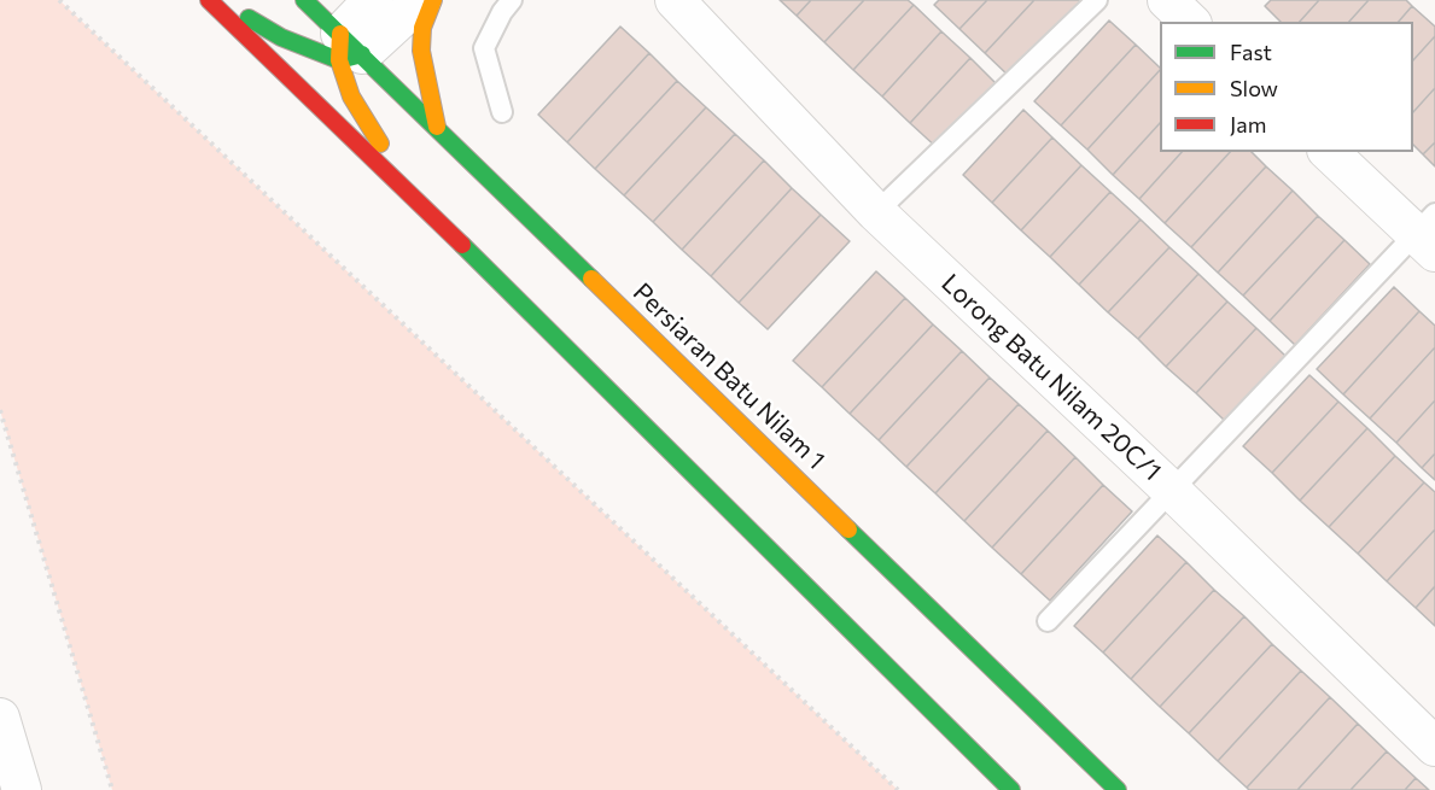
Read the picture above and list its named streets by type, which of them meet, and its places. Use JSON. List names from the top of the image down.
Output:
{
  "streets": {
    "main road": ["Persiaran Batu Nilam 1"],
    "street": ["Lorong Batu Nilam 20C/1"]
  },
  "legend": ["Fast", "Slow", "Jam"]
}
